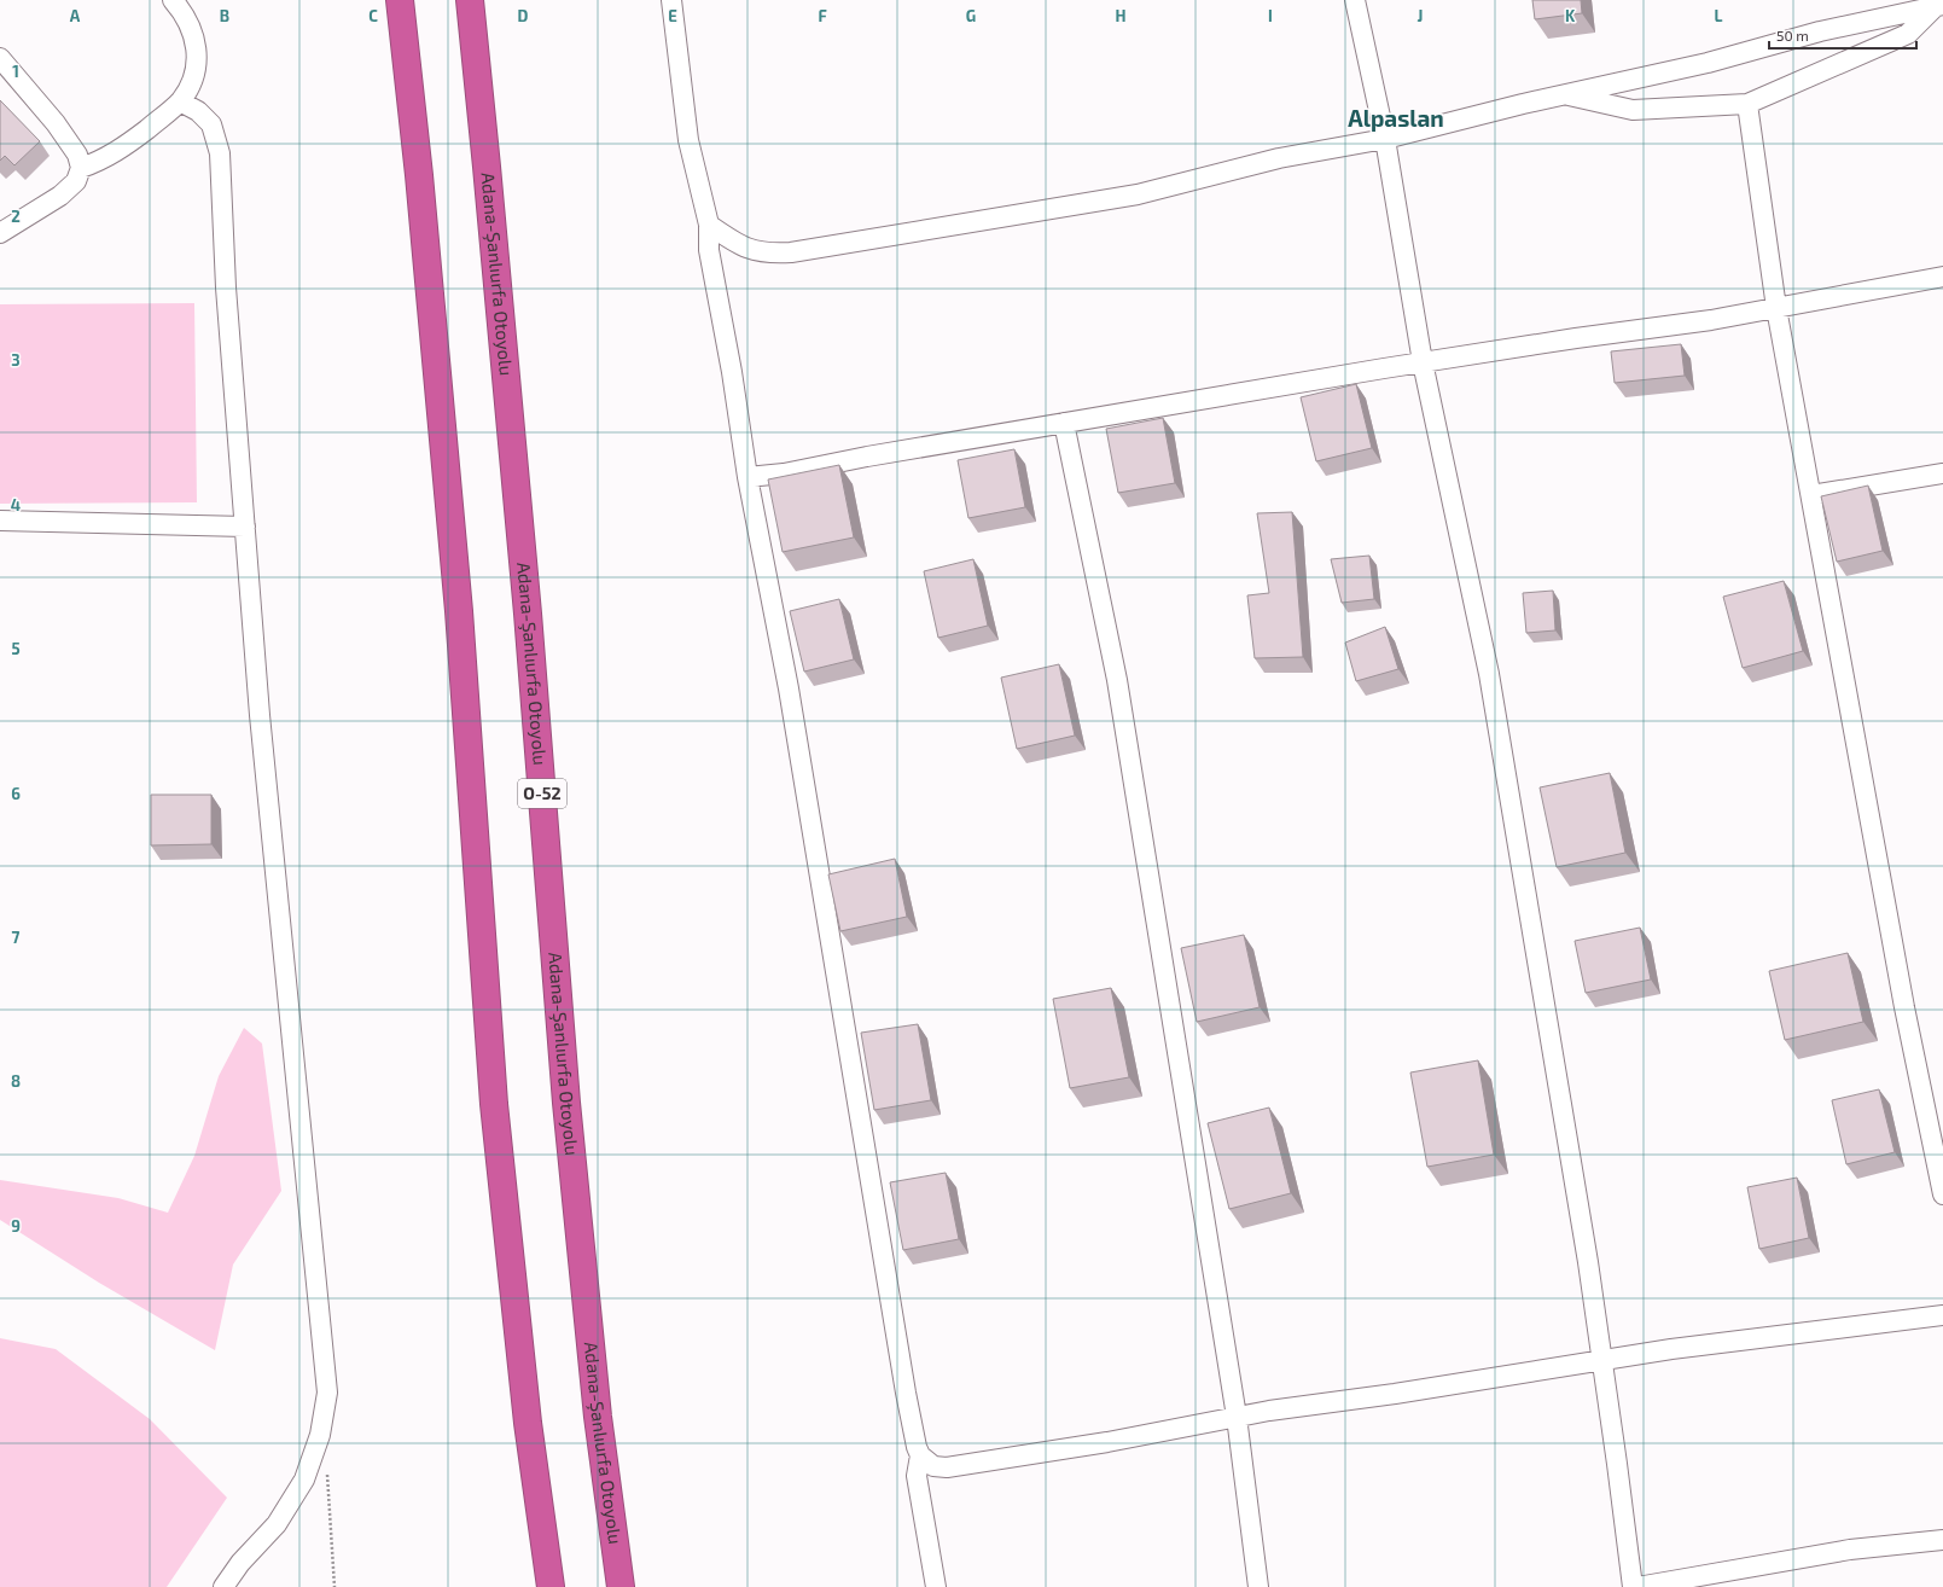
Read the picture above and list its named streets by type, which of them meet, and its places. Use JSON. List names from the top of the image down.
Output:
{
  "streets": {
    "highway": ["Adana-Şanlıurfa Otoyolu", "O-52"]
  },
  "districts": ["Alpaslan"],
  "scale_bar": "50 m",
  "grid": {
    "columns": [
      "A",
      "B",
      "C",
      "D",
      "E",
      "F",
      "G",
      "H",
      "I",
      "J",
      "K",
      "L"
    ],
    "rows": [
      "1",
      "2",
      "3",
      "4",
      "5",
      "6",
      "7",
      "8",
      "9"
    ]
  }
}
